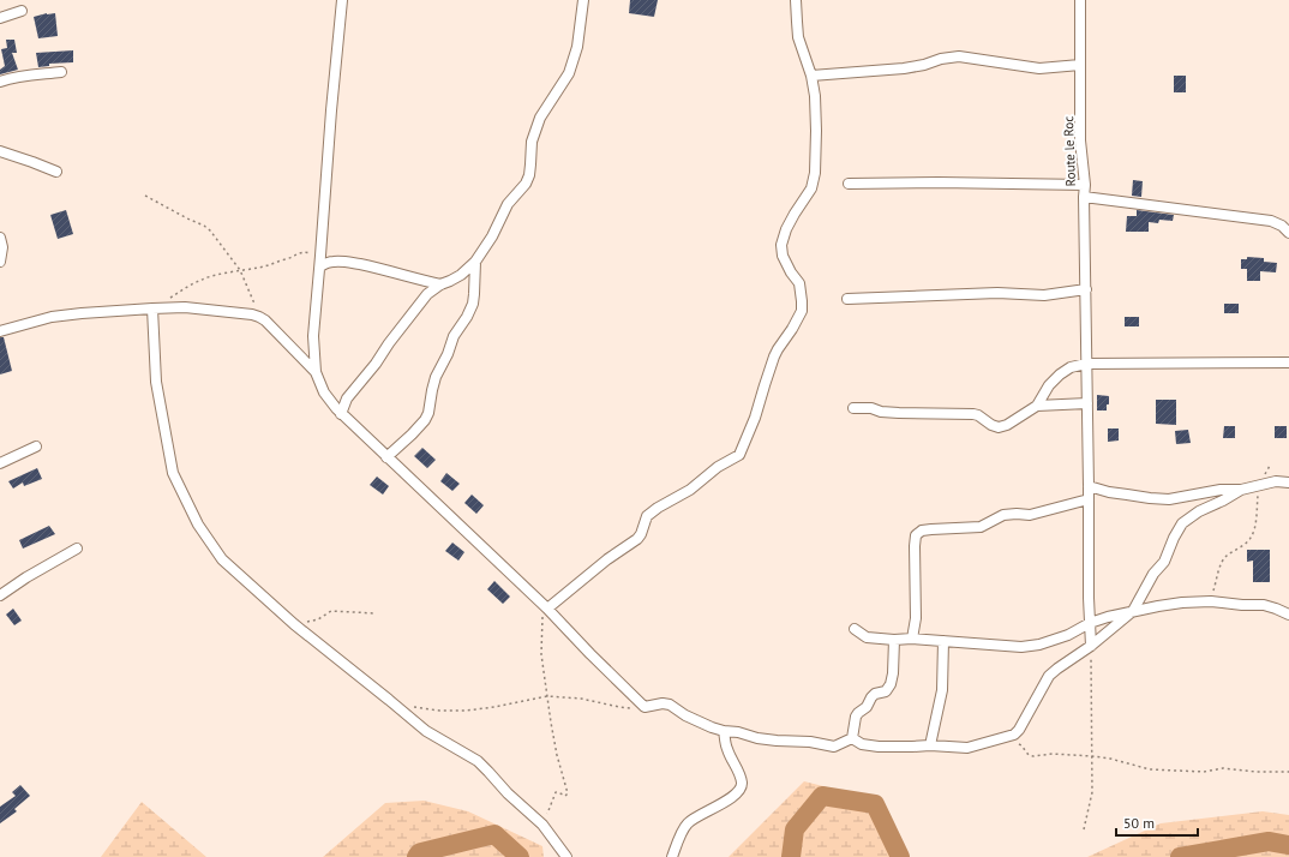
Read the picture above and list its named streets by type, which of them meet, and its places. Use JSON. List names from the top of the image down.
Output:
{
  "streets": {
    "street": ["Route le Roc"]
  },
  "scale_bar": "50 m"
}
